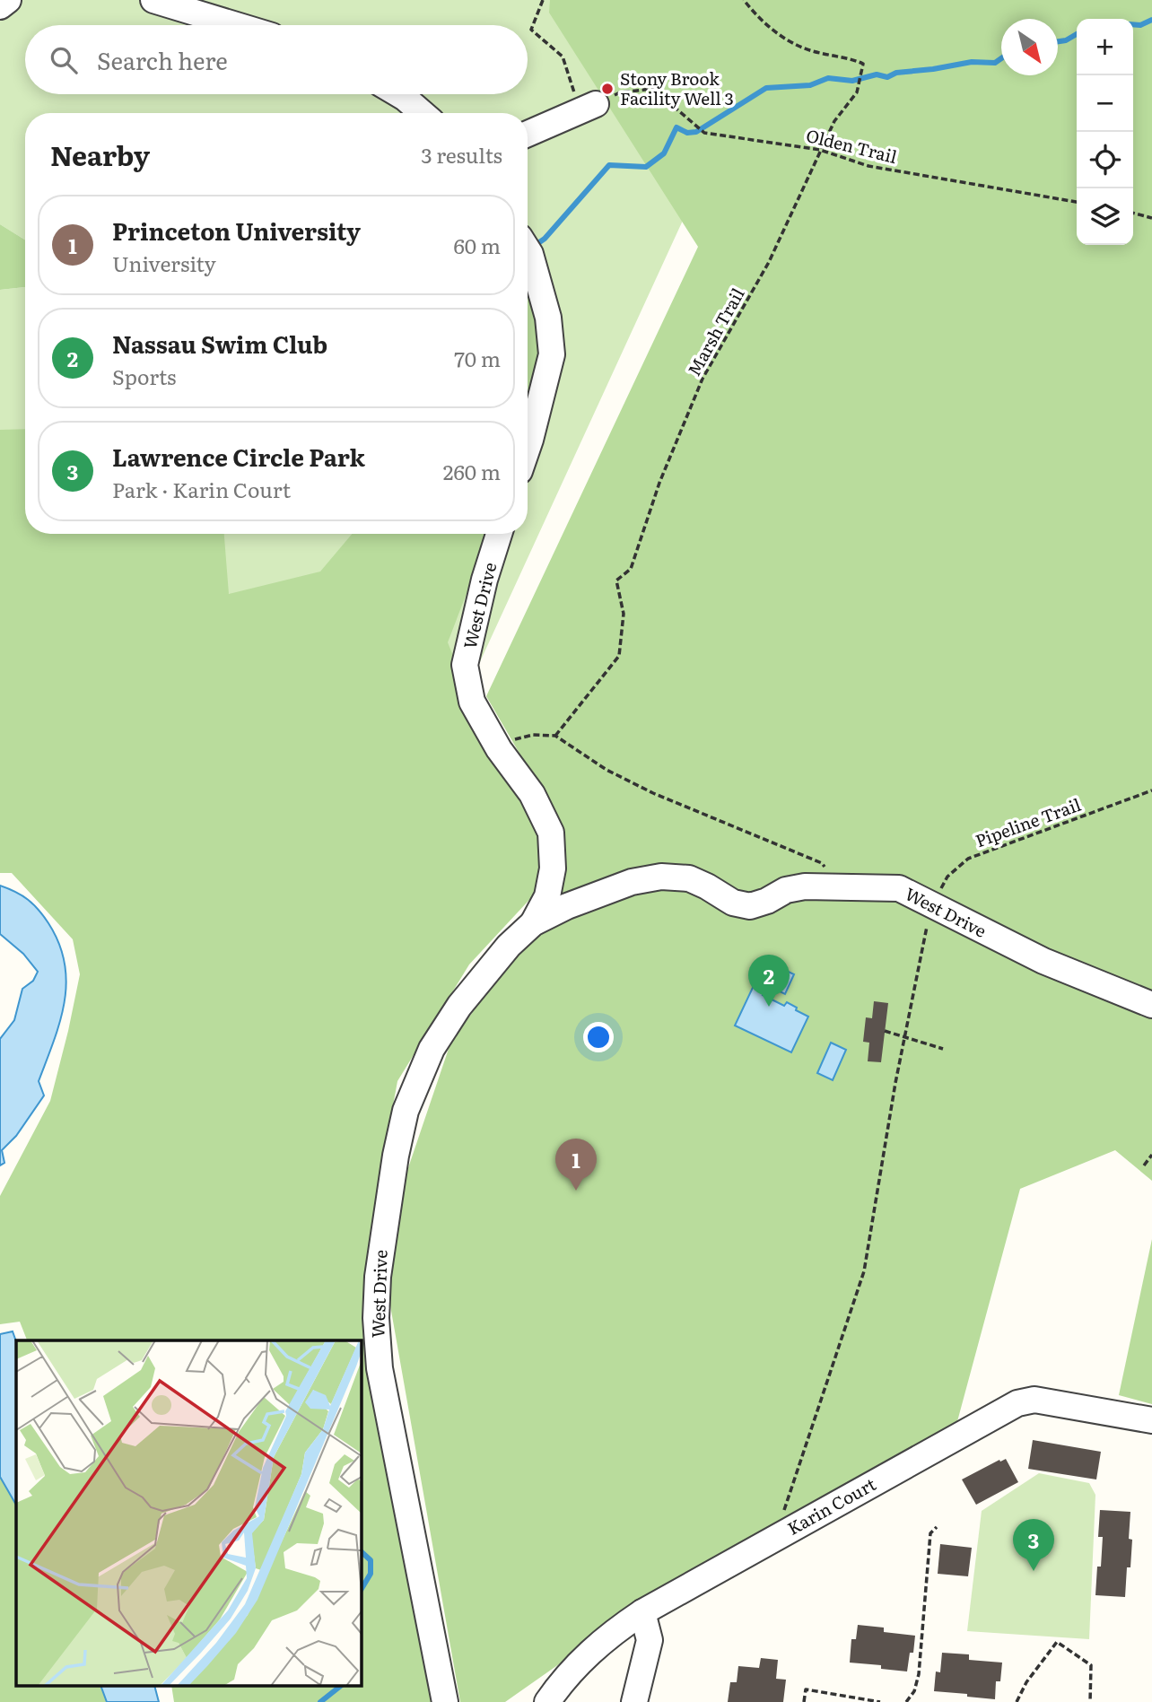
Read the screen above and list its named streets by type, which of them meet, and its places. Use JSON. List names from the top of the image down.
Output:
{
  "streets": {
    "street": ["West Drive", "Karin Court"],
    "path": ["Olden Trail", "Marsh Trail", "Pipeline Trail"]
  },
  "crossings": [
    ["Olden Trail", "Marsh Trail"],
    ["West Drive", "Pipeline Trail"],
    ["Pipeline Trail", "Karin Court"]
  ],
  "places": ["Stony Brook Facility Well 3"],
  "north": "bottom right",
  "page": {
    "map_buttons": ["+", "−"],
    "search": "Search here",
    "heading": ["Nearby", "3 results"],
    "list": [
      {
        "mark": "1",
        "name": "Princeton University",
        "note": "University",
        "value": "60 m"
      },
      {
        "mark": "2",
        "name": "Nassau Swim Club",
        "note": "Sports",
        "value": "70 m"
      },
      {
        "mark": "3",
        "name": "Lawrence Circle Park",
        "note": "Park · Karin Court",
        "value": "260 m"
      }
    ],
    "pins": ["2", "1", "3"]
  }
}
